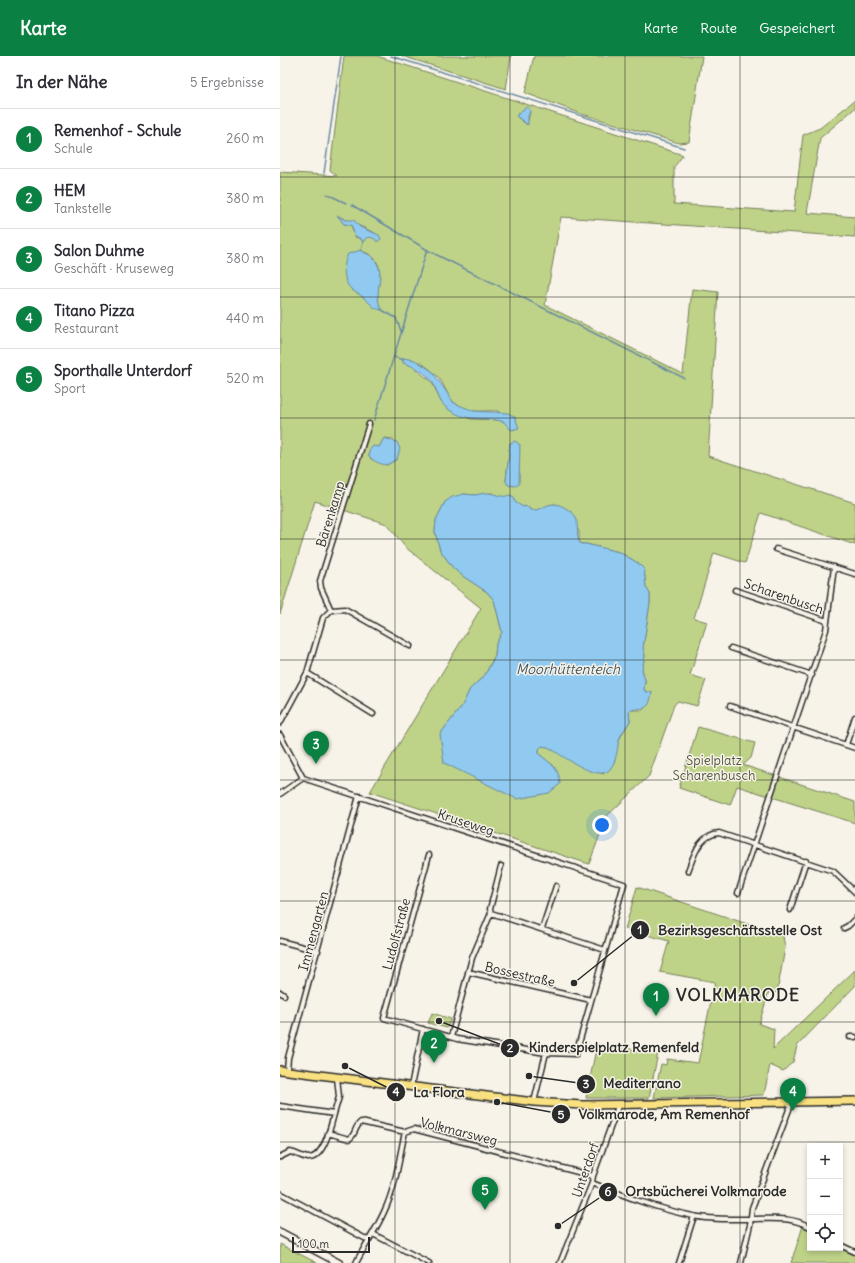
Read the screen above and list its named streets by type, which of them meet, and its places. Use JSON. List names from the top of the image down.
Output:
{
  "streets": {
    "street": [
      "Bärenkamp",
      "Scharenbusch",
      "Kruseweg",
      "Immengarten",
      "Ludolfstraße",
      "Bossestraße",
      "Volkmarsweg",
      "Unterdorf"
    ]
  },
  "crossings": [
    ["Kruseweg", "Immengarten"],
    ["Volkmarsweg", "Unterdorf"]
  ],
  "districts": ["VOLKMARODE"],
  "water": ["Moorhüttenteich"],
  "parks": ["Spielplatz Scharenbusch"],
  "places": [
    "Bezirksgeschäftsstelle Ost",
    "Kinderspielplatz Remenfeld",
    "La Flora",
    "Mediterrano",
    "Volkmarode, Am Remenhof",
    "Ortsbücherei Volkmarode"
  ],
  "scale_bar": "100 m",
  "page": {
    "header": "Karte",
    "nav": ["Karte", "Route", "Gespeichert"],
    "heading": ["In der Nähe", "5 Ergebnisse"],
    "list": [
      {
        "mark": "1",
        "name": "Remenhof - Schule",
        "note": "Schule",
        "value": "260 m"
      },
      {
        "mark": "2",
        "name": "HEM",
        "note": "Tankstelle",
        "value": "380 m"
      },
      {
        "mark": "3",
        "name": "Salon Duhme",
        "note": "Geschäft · Kruseweg",
        "value": "380 m"
      },
      {
        "mark": "4",
        "name": "Titano Pizza",
        "note": "Restaurant",
        "value": "440 m"
      },
      {
        "mark": "5",
        "name": "Sporthalle Unterdorf",
        "note": "Sport",
        "value": "520 m"
      }
    ],
    "pins": [
      "3",
      "1",
      "2",
      "4",
      "5"
    ],
    "map_buttons": ["+", "−"],
    "scale": "100 m"
  }
}
